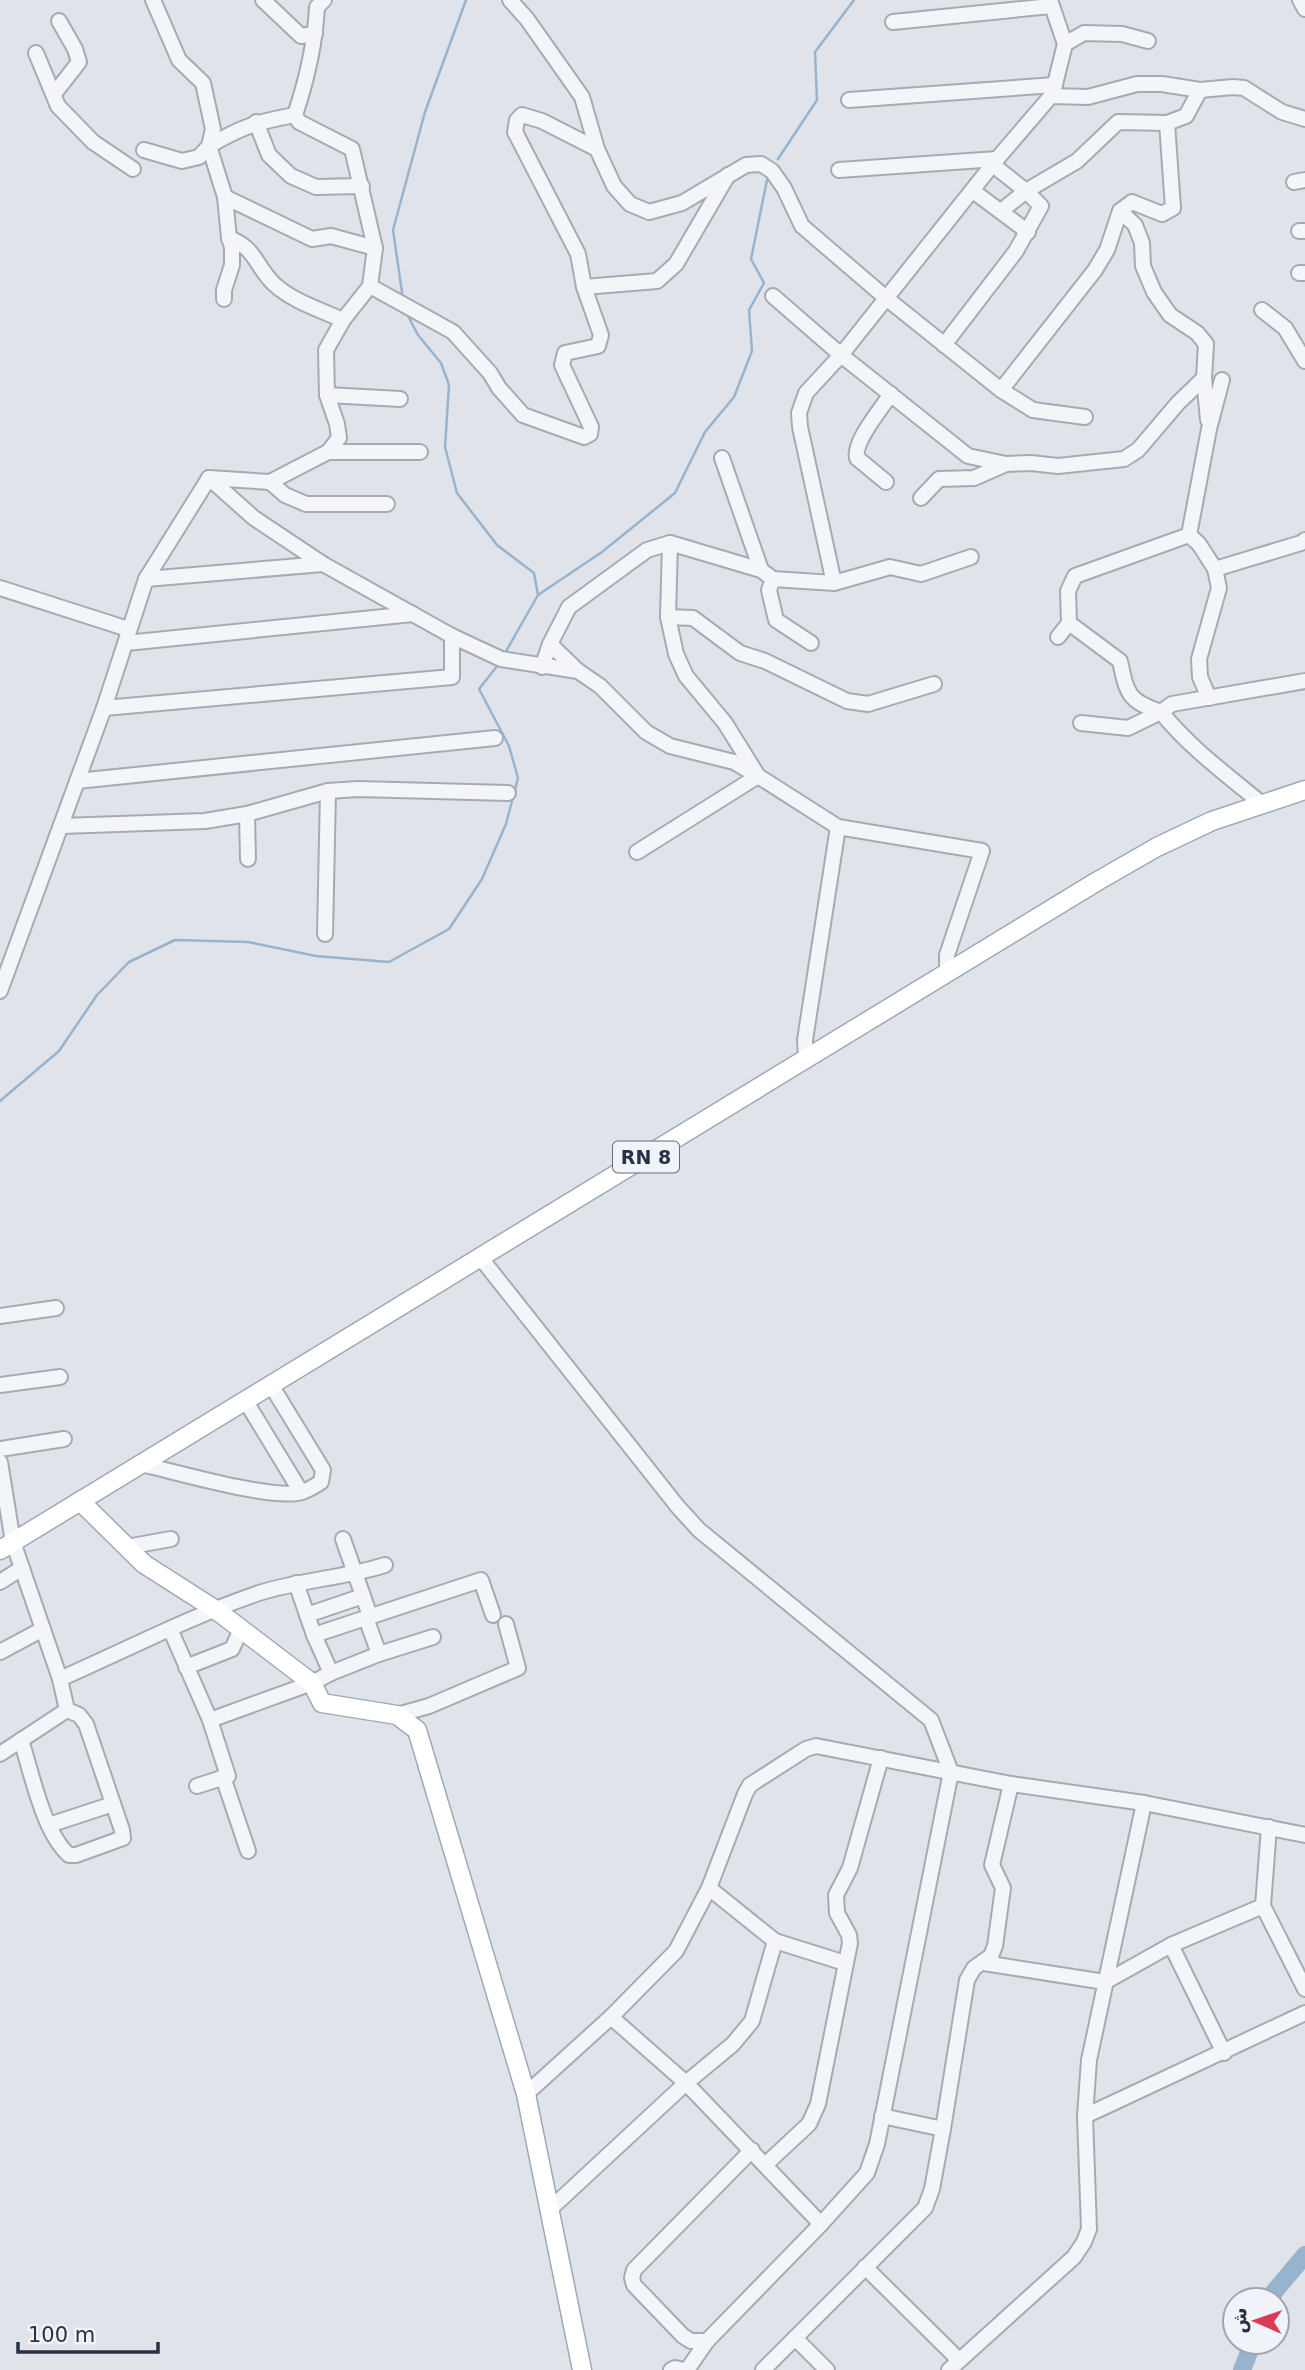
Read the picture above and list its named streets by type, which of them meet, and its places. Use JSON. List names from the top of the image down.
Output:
{
  "streets": {
    "main road": ["RN 8"]
  },
  "scale_bar": "100 m",
  "north": "left"
}
